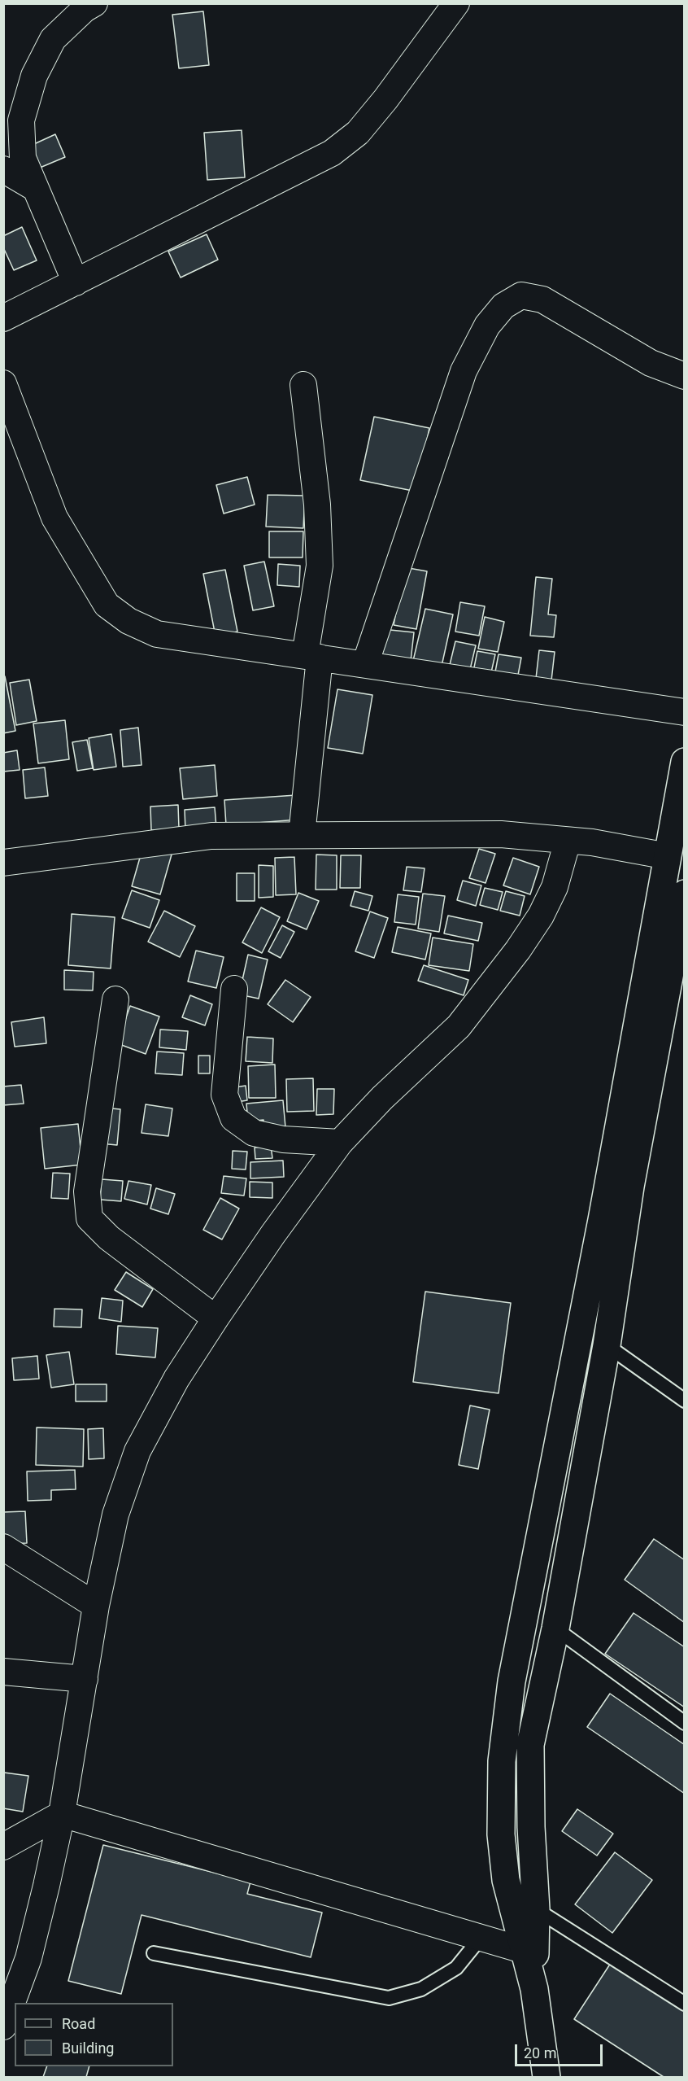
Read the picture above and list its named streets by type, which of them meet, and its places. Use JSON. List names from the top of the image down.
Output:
{
  "legend": ["Road", "Building"],
  "scale_bar": "20 m"
}
